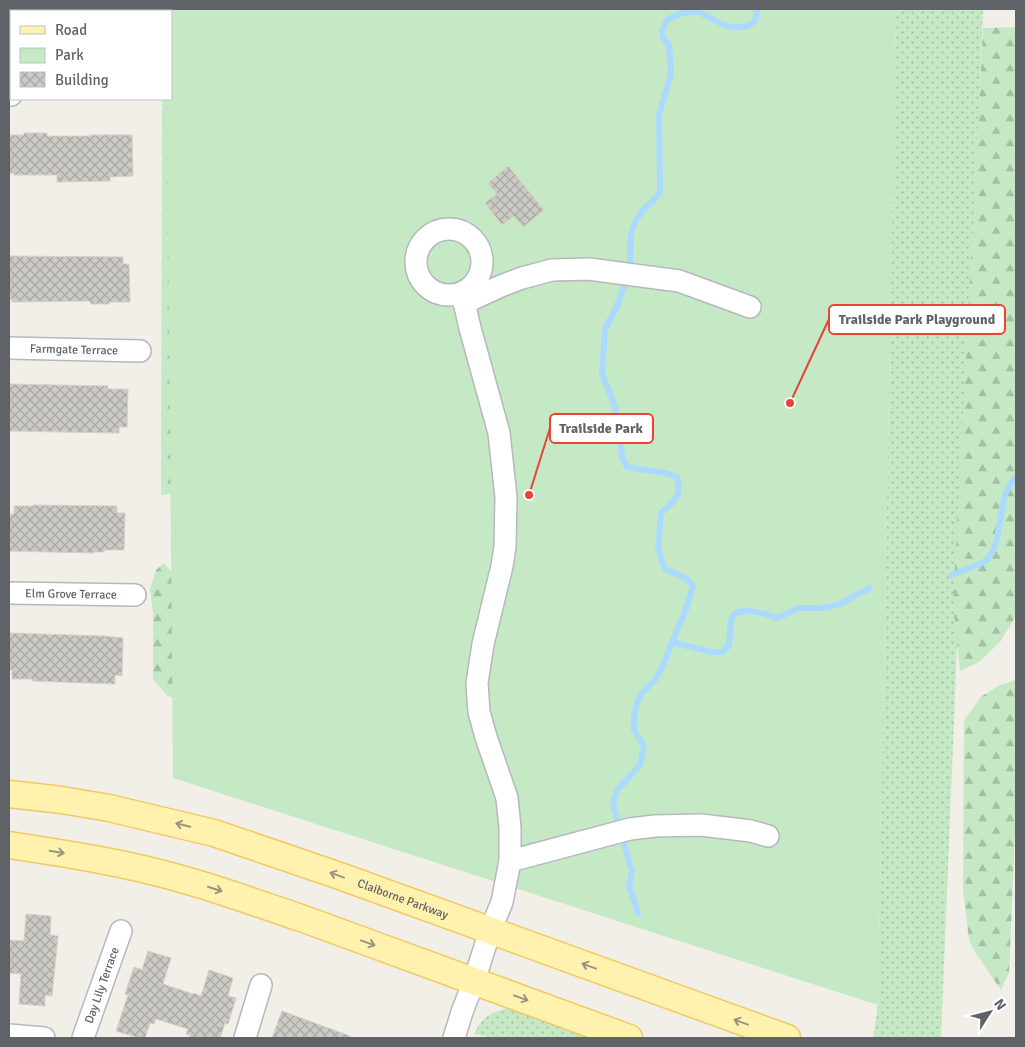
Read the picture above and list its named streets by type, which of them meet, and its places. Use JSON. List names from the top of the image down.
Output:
{
  "streets": {
    "main road": ["Claiborne Parkway"],
    "street": ["Farmgate Terrace", "Elm Grove Terrace", "Day Lily Terrace"]
  },
  "places": ["Trailside Park Playground", "Trailside Park"],
  "legend": ["Road", "Park", "Building"],
  "north": "top right"
}
